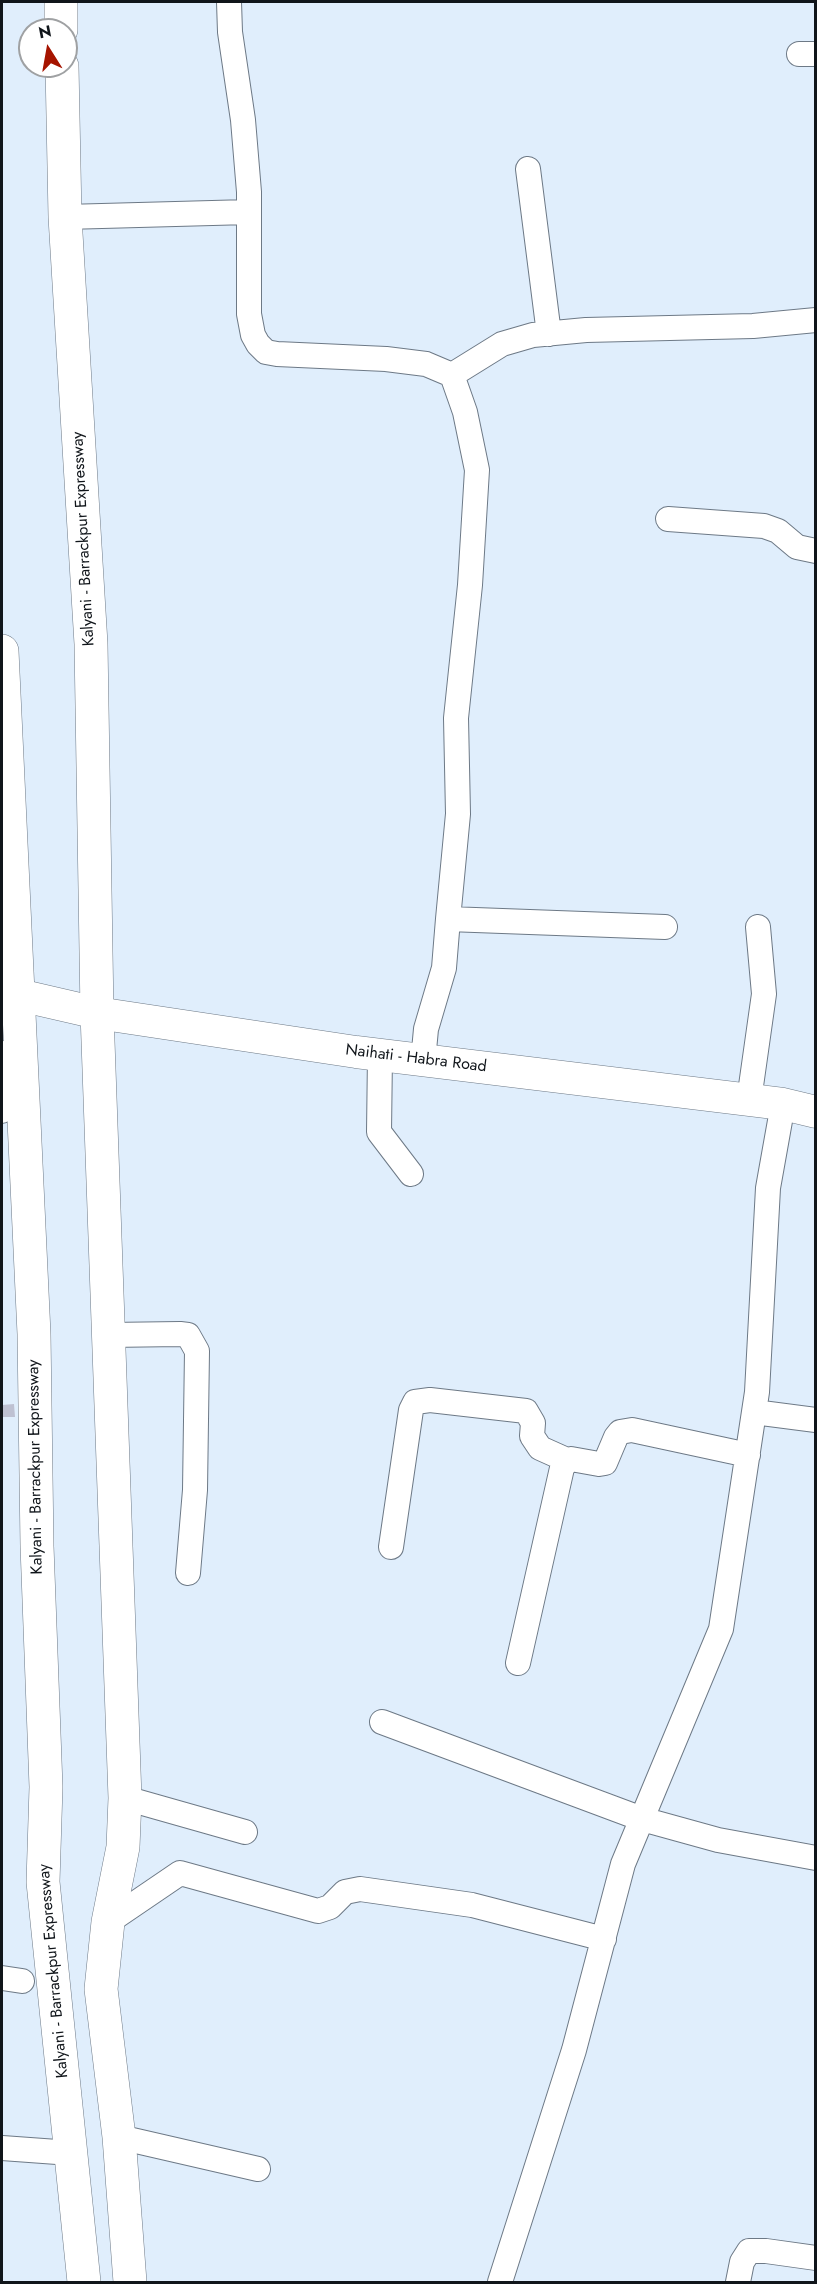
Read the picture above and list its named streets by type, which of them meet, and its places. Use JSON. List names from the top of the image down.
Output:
{
  "streets": {
    "highway": ["Kalyani - Barrackpur Expressway"],
    "main road": ["Naihati - Habra Road"]
  },
  "crossings": [
    ["Kalyani - Barrackpur Expressway", "Naihati - Habra Road"]
  ],
  "north": "top"
}
